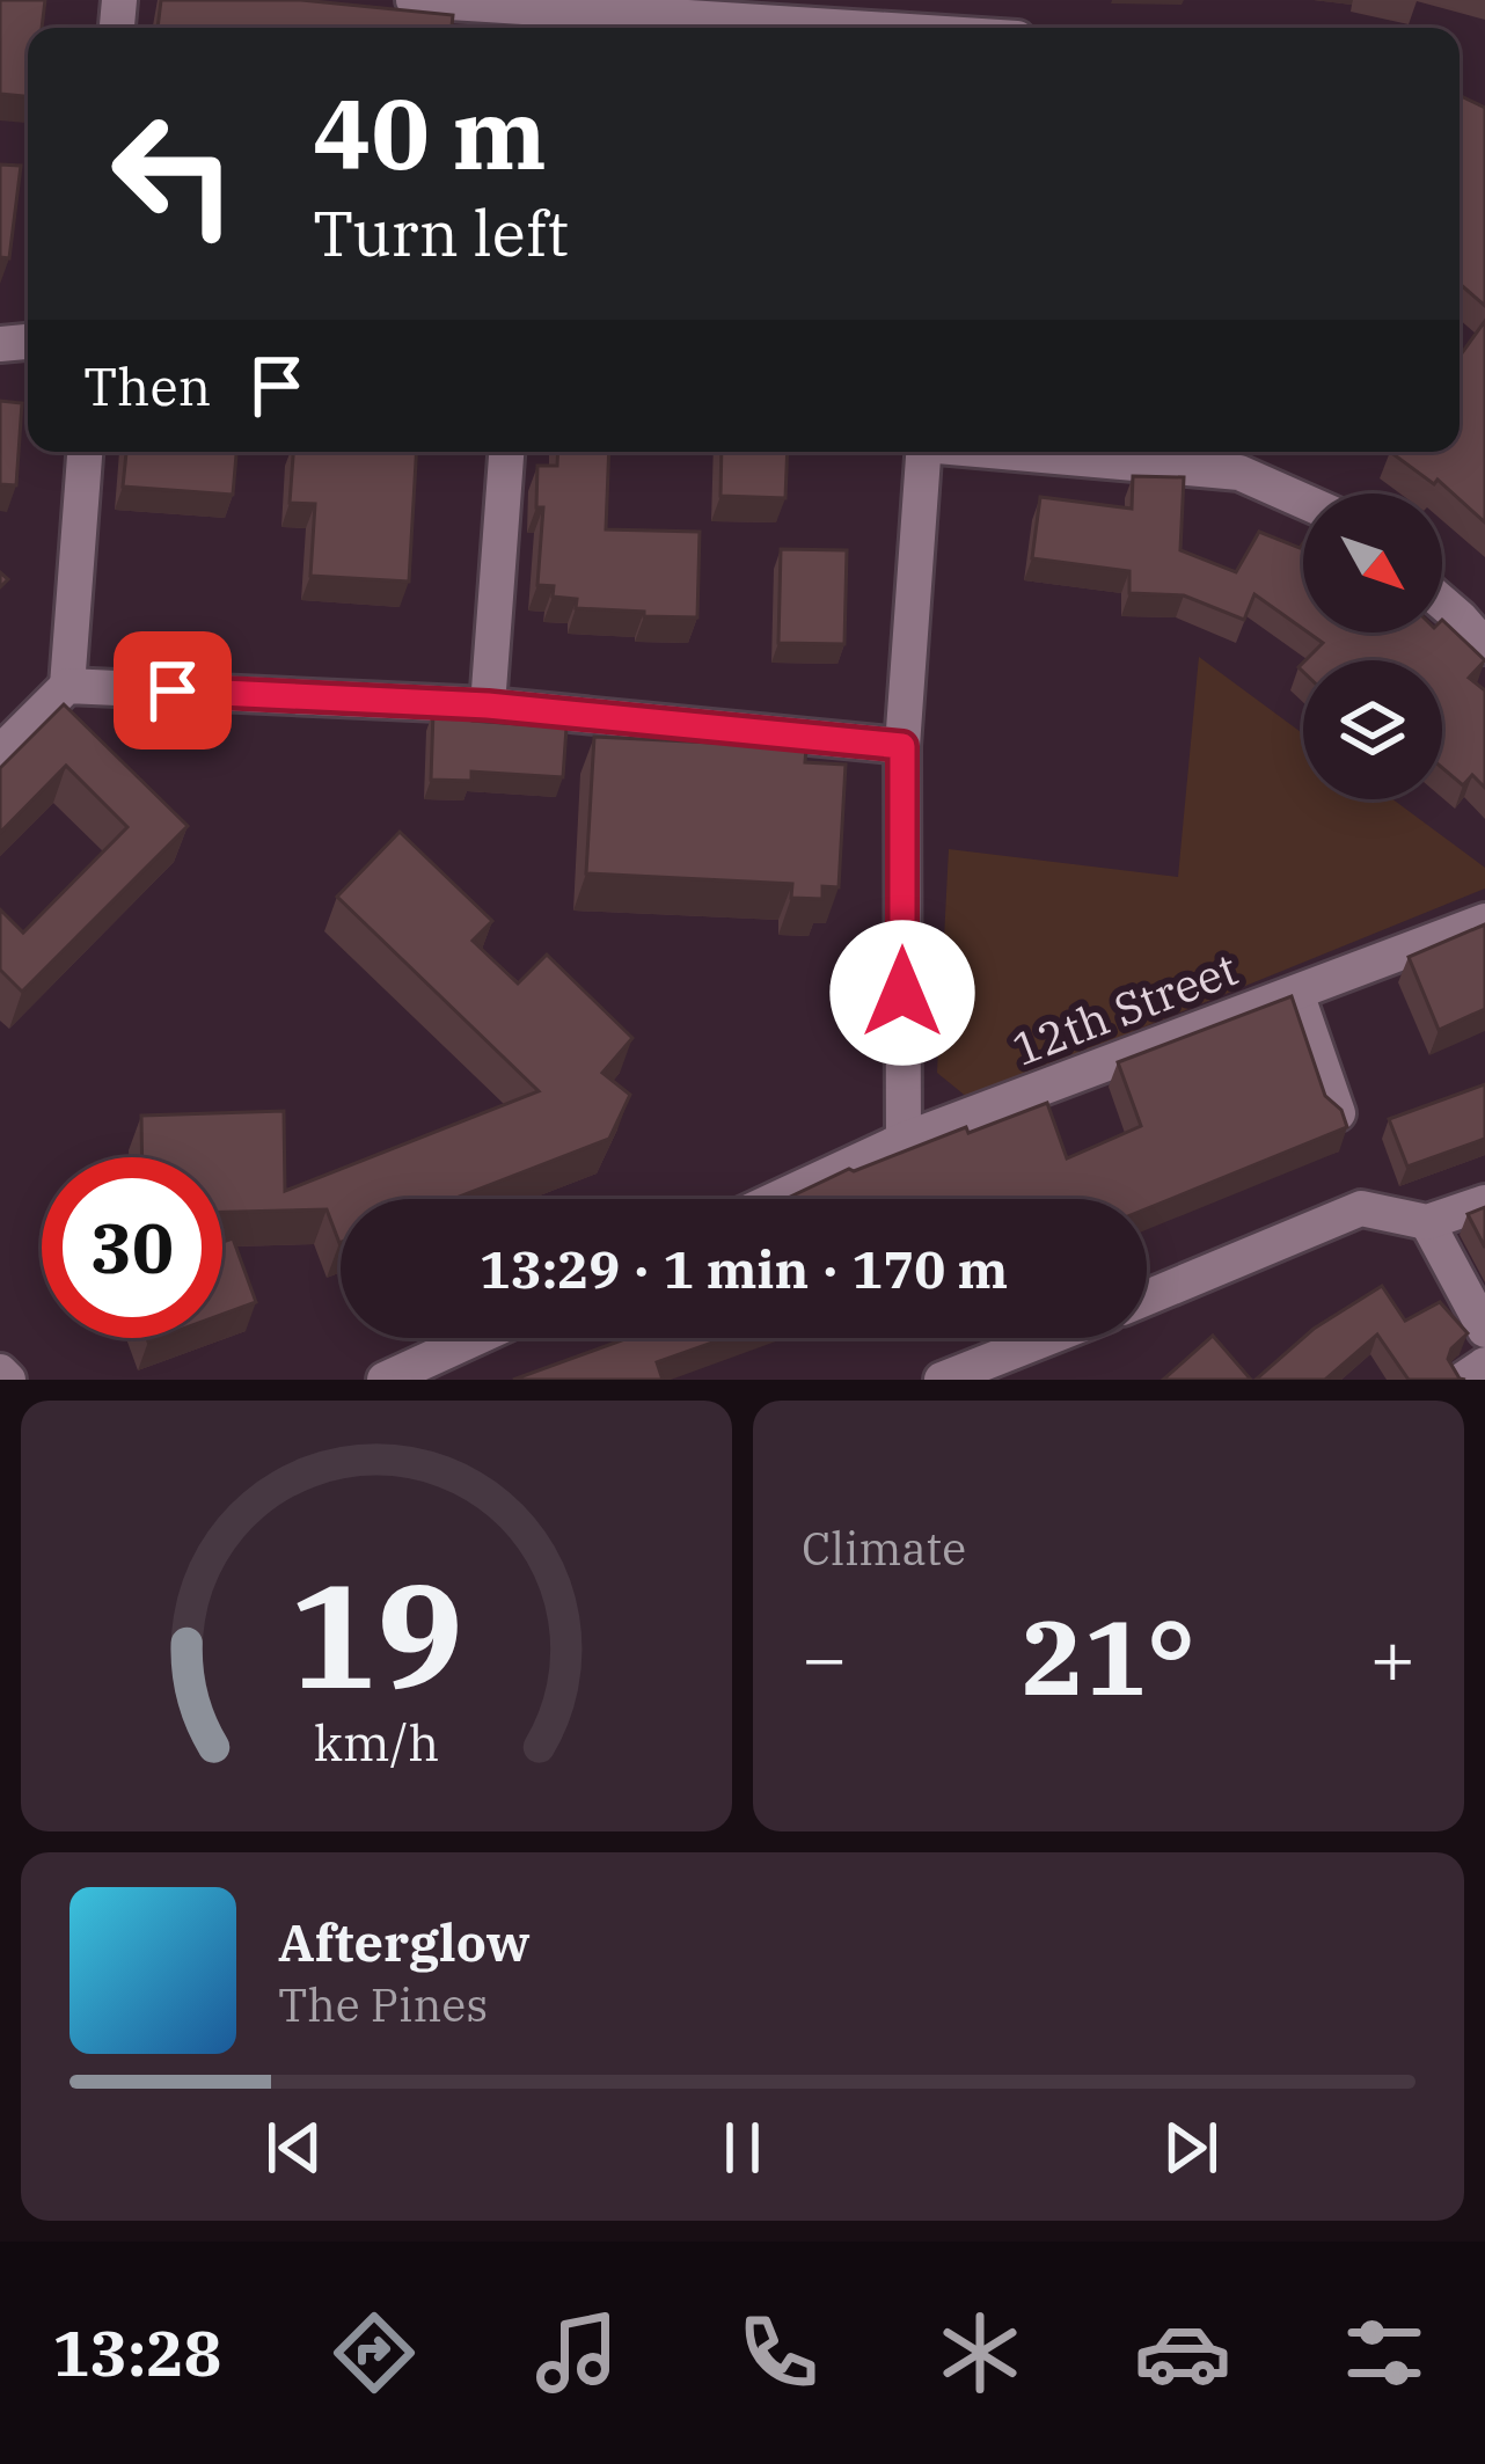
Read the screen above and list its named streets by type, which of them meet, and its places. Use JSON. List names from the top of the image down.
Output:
{
  "streets": {
    "street": ["12th Street"]
  },
  "north": "bottom right",
  "page": {
    "turn": ["40 m", "Turn left"],
    "then": "Then",
    "limit": "30",
    "trip": "13:29 · 1 min · 170 m",
    "tile": "Climate",
    "heat": ["−", "21°", "+"],
    "song": ["Afterglow", "The Pines"],
    "tabs": "13:28",
    "gauge": ["19", "km/h"]
  }
}
